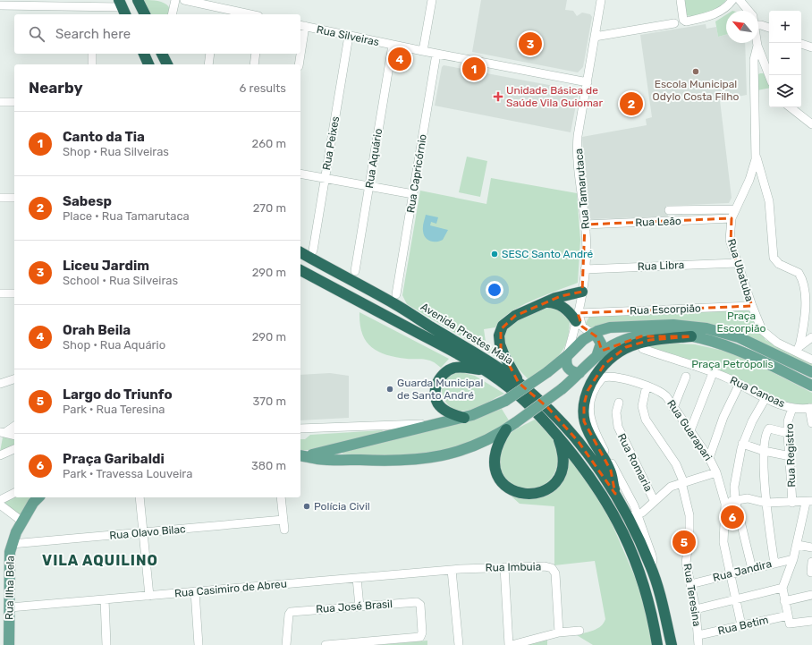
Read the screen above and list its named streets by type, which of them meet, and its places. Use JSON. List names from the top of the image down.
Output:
{
  "streets": {
    "highway": ["Avenida Prestes Maia"],
    "main road": ["Rua Ilha Bela"],
    "street": [
      "Rua Silveiras",
      "Rua Peixes",
      "Rua Aquário",
      "Rua Capricórnio",
      "Rua Tamarutaca",
      "Rua Leão",
      "Rua Libra",
      "Rua Ubatuba",
      "Rua Escorpião",
      "Rua Canoas",
      "Rua Guarapari",
      "Rua Registro",
      "Rua Romaria",
      "Rua Olavo Bilac",
      "Rua Imbuia",
      "Rua Jandira",
      "Rua Casimiro de Abreu",
      "Rua Teresina",
      "Rua José Brasil",
      "Rua Betim"
    ]
  },
  "crossings": [
    ["Rua Silveiras", "Rua Peixes"],
    ["Rua Silveiras", "Rua Aquário"],
    ["Rua Silveiras", "Rua Capricórnio"],
    ["Rua Silveiras", "Rua Tamarutaca"],
    ["Rua Tamarutaca", "Rua Leão"],
    ["Rua Tamarutaca", "Rua Libra"],
    ["Rua Tamarutaca", "Rua Escorpião"],
    ["Rua Leão", "Rua Ubatuba"],
    ["Rua Libra", "Rua Ubatuba"],
    ["Rua Ubatuba", "Rua Escorpião"],
    ["Avenida Prestes Maia", "Rua Guarapari"],
    ["Rua Canoas", "Rua Registro"],
    ["Rua Guarapari", "Rua Jandira"],
    ["Rua Guarapari", "Rua Teresina"],
    ["Rua Guarapari", "Rua Betim"],
    ["Rua Olavo Bilac", "Rua Ilha Bela"],
    ["Rua Imbuia", "Rua Casimiro de Abreu"],
    ["Rua Jandira", "Rua Teresina"],
    ["Rua Ilha Bela", "Rua Casimiro de Abreu"],
    ["Rua Teresina", "Rua Betim"]
  ],
  "districts": ["VILA AQUILINO"],
  "parks": ["Praça Escorpião", "Praça Petrópolis"],
  "places": {
    "other": [
      "Escola Municipal Odylo Costa Filho",
      "SESC Santo André",
      "Guarda Municipal de Santo André",
      "Polícia Civil"
    ],
    "health": ["Unidade Básica de Saúde Vila Guiomar"]
  },
  "north": "top left",
  "page": {
    "map_buttons": ["+", "−"],
    "search": "Search here",
    "pins": [
      "3",
      "4",
      "1",
      "2",
      "6",
      "5"
    ],
    "heading": ["Nearby", "6 results"],
    "list": [
      {
        "mark": "1",
        "name": "Canto da Tia",
        "note": "Shop · Rua Silveiras",
        "value": "260 m"
      },
      {
        "mark": "2",
        "name": "Sabesp",
        "note": "Place · Rua Tamarutaca",
        "value": "270 m"
      },
      {
        "mark": "3",
        "name": "Liceu Jardim",
        "note": "School · Rua Silveiras",
        "value": "290 m"
      },
      {
        "mark": "4",
        "name": "Orah Beila",
        "note": "Shop · Rua Aquário",
        "value": "290 m"
      },
      {
        "mark": "5",
        "name": "Largo do Triunfo",
        "note": "Park · Rua Teresina",
        "value": "370 m"
      },
      {
        "mark": "6",
        "name": "Praça Garibaldi",
        "note": "Park · Travessa Louveira",
        "value": "380 m"
      }
    ]
  }
}
